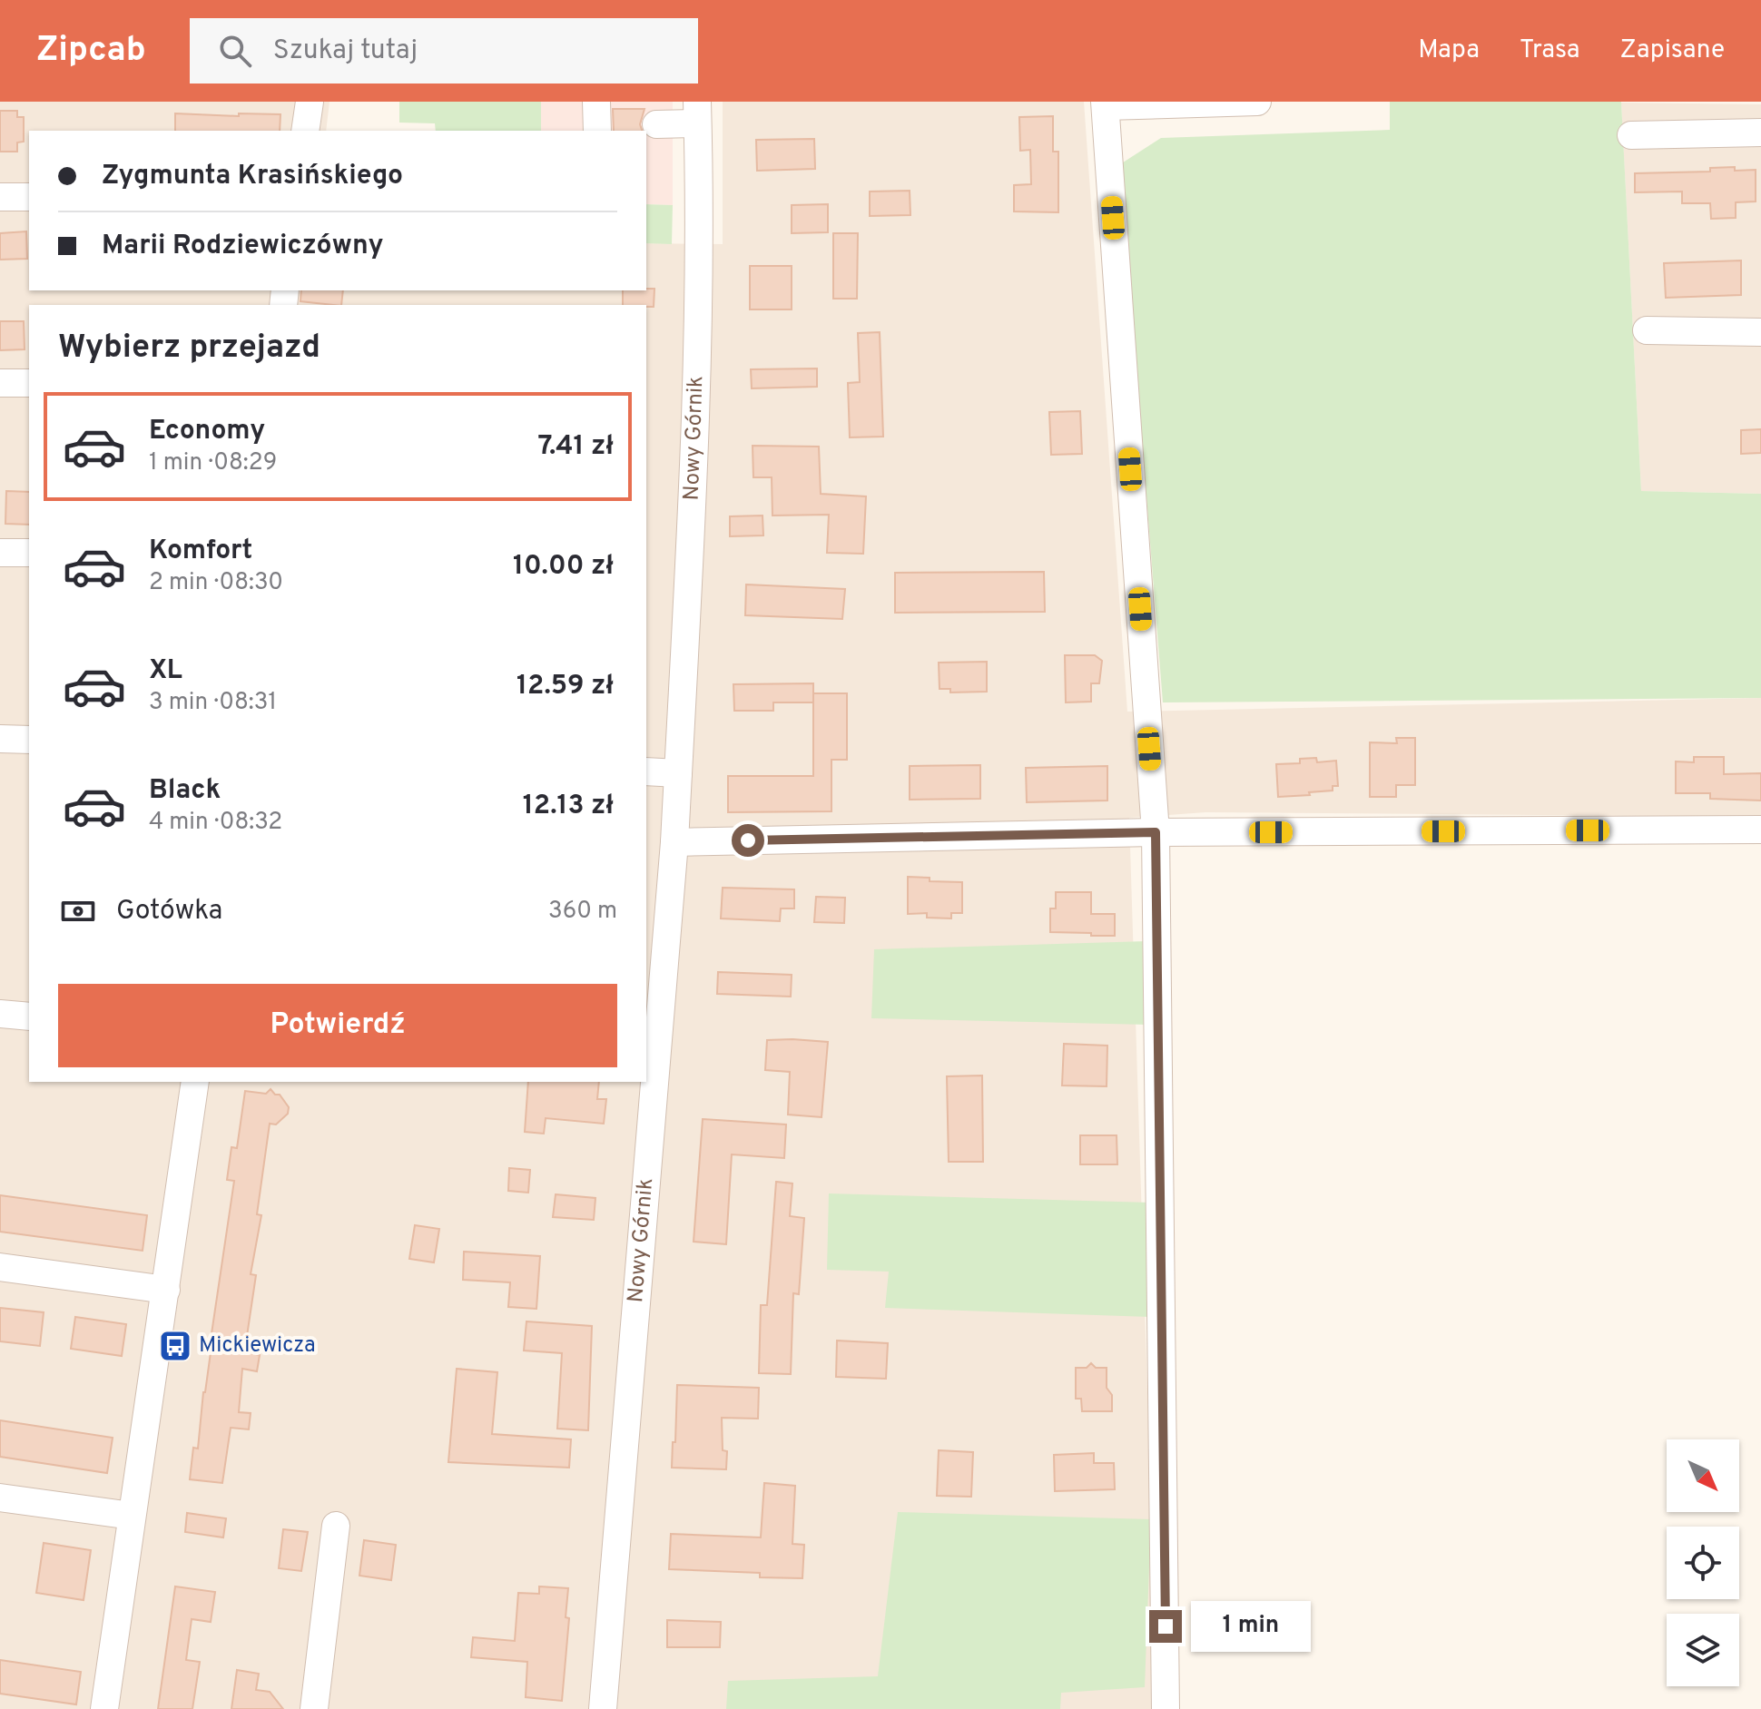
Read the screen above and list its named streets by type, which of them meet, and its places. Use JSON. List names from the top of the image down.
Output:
{
  "streets": {
    "street": ["Nowy Górnik"]
  },
  "places": {
    "bus stop": ["Mickiewicza"]
  },
  "north": "bottom right",
  "page": {
    "header": "Zipcab",
    "search": "Szukaj tutaj",
    "nav": ["Mapa", "Trasa", "Zapisane"],
    "banner": ["Zygmunta Krasińskiego", "Marii Rodziewiczówny"],
    "heading": "Wybierz przejazd",
    "list": [
      {
        "name": "Economy",
        "note": "1 min · 08:29",
        "value": "7.41 zł"
      },
      {
        "name": "Komfort",
        "note": "2 min · 08:30",
        "value": "10.00 zł"
      },
      {
        "name": "XL",
        "note": "3 min · 08:31",
        "value": "12.59 zł"
      },
      {
        "name": "Black",
        "note": "4 min · 08:32",
        "value": "12.13 zł"
      }
    ],
    "pay": ["Gotówka", "360 m"],
    "buttons": "Potwierdź",
    "bubble": "1 min"
  }
}
